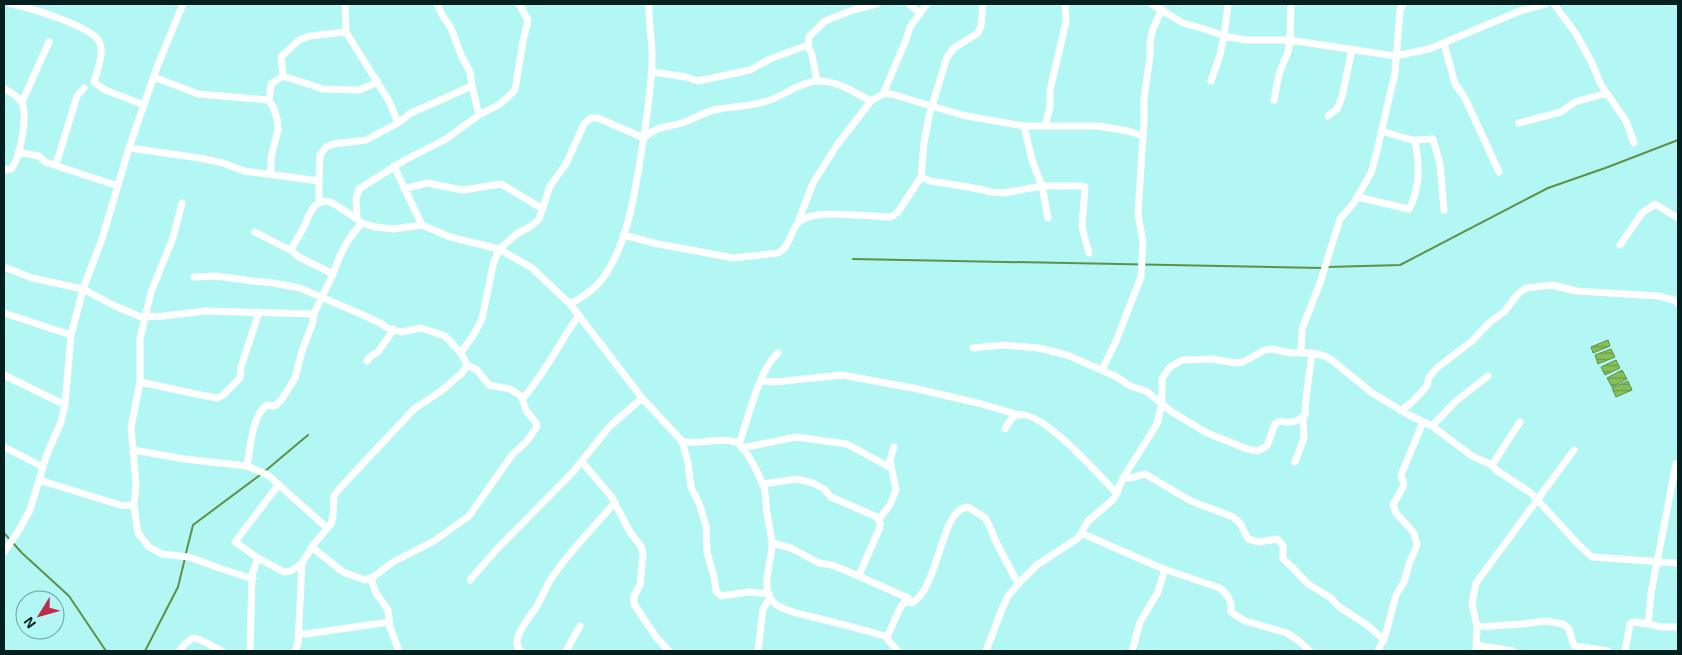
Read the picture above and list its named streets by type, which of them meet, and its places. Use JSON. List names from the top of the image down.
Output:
{
  "north": "bottom left"
}
